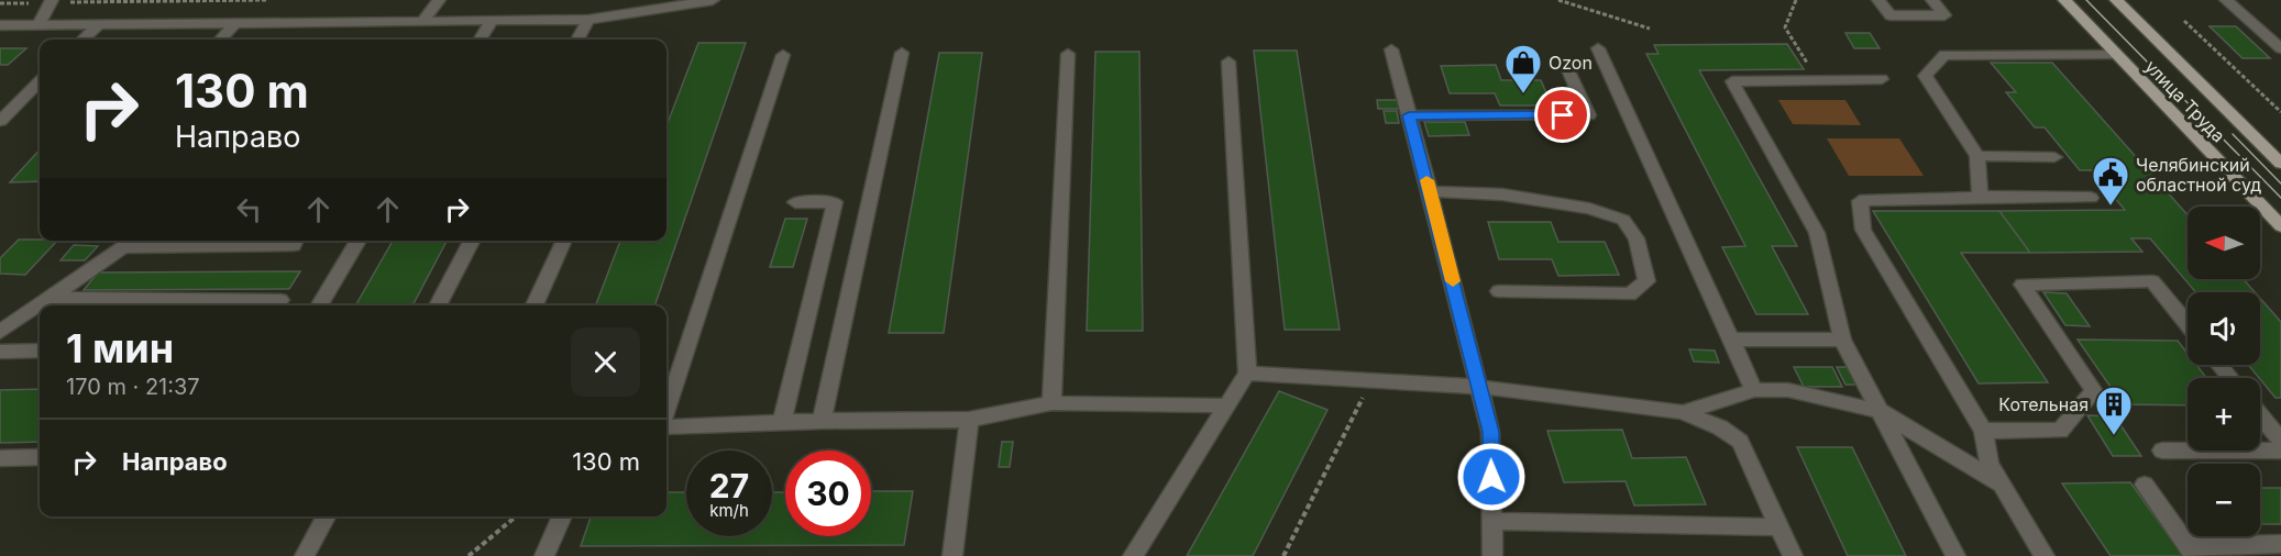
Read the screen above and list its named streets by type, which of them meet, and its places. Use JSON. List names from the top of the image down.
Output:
{
  "streets": {
    "main road": ["улица Труда"]
  },
  "places": {
    "shop": ["Ozon"],
    "public building": ["Челябинский областной суд"],
    "building": ["Котельная"]
  },
  "north": "left",
  "page": {
    "turn": ["130 m", "Направо"],
    "map_buttons": ["+", "−"],
    "heading": ["1 мин", "170 m · 21:37"],
    "list": [
      {
        "name": "Направо",
        "value": "130 m"
      }
    ],
    "speed": "27 km/h",
    "limit": "30"
  }
}
